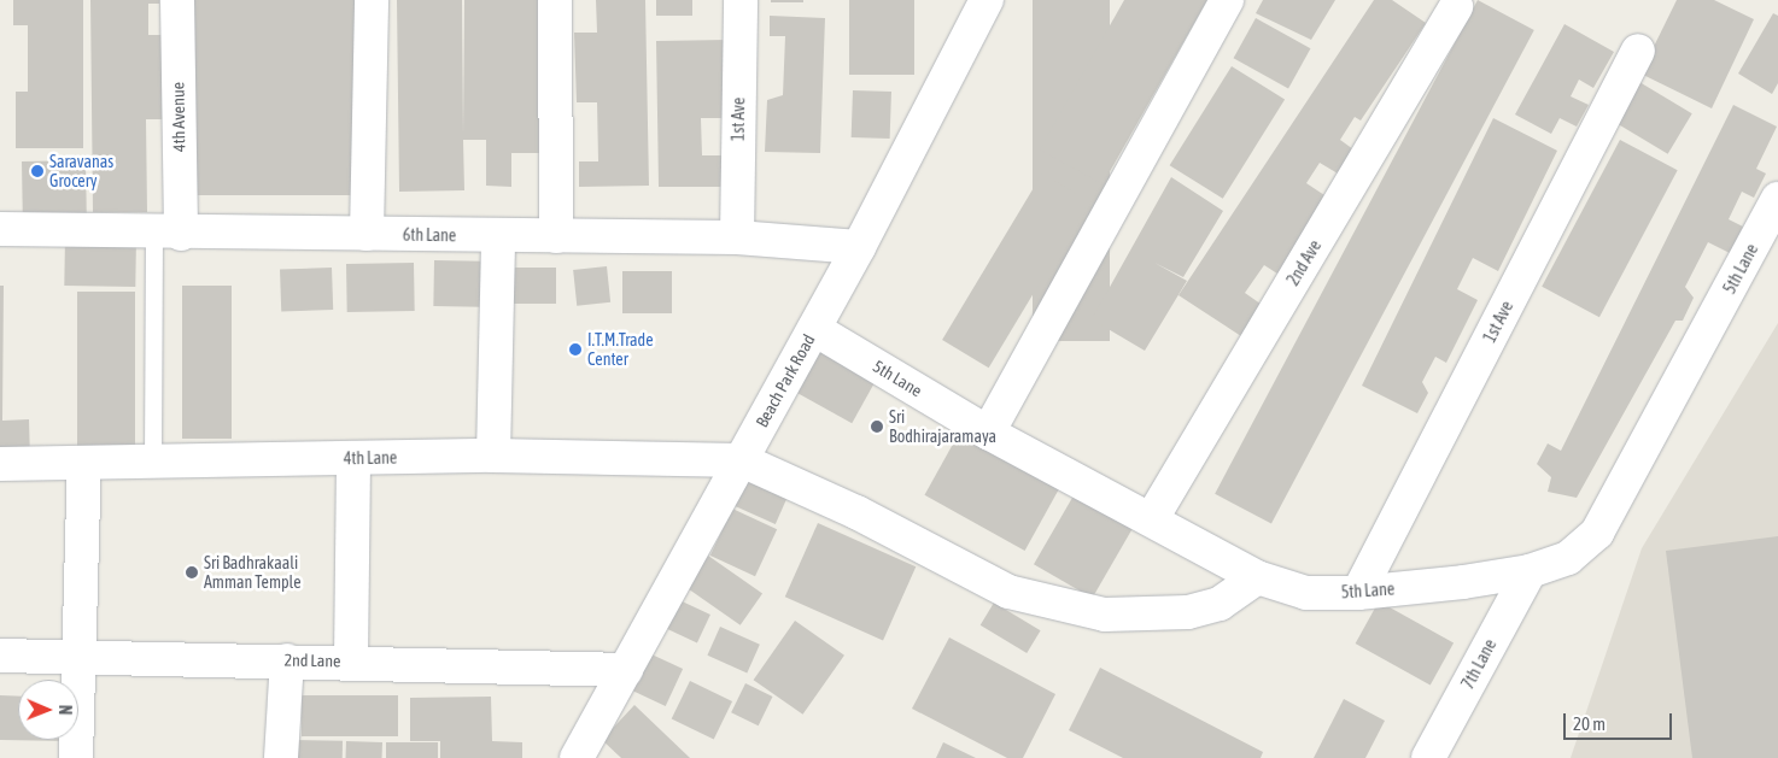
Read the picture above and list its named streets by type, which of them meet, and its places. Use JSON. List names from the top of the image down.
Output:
{
  "streets": {
    "street": [
      "4th Avenue",
      "1st Ave",
      "6th Lane",
      "2nd Ave",
      "5th Lane",
      "Beach Park Road",
      "4th Lane",
      "2nd Lane",
      "7th Lane"
    ]
  },
  "crossings": [
    ["4th Avenue", "6th Lane"],
    ["1st Ave", "6th Lane"],
    ["1st Ave", "5th Lane"],
    ["6th Lane", "Beach Park Road"],
    ["2nd Ave", "5th Lane"],
    ["5th Lane", "Beach Park Road"],
    ["5th Lane", "7th Lane"],
    ["Beach Park Road", "4th Lane"],
    ["Beach Park Road", "2nd Lane"]
  ],
  "places": [
    "Saravanas Grocery",
    "I.T.M.Trade Center",
    "Sri Bodhirajaramaya",
    "Sri Badhrakaali Amman Temple"
  ],
  "scale_bar": "20 m",
  "north": "right"
}
